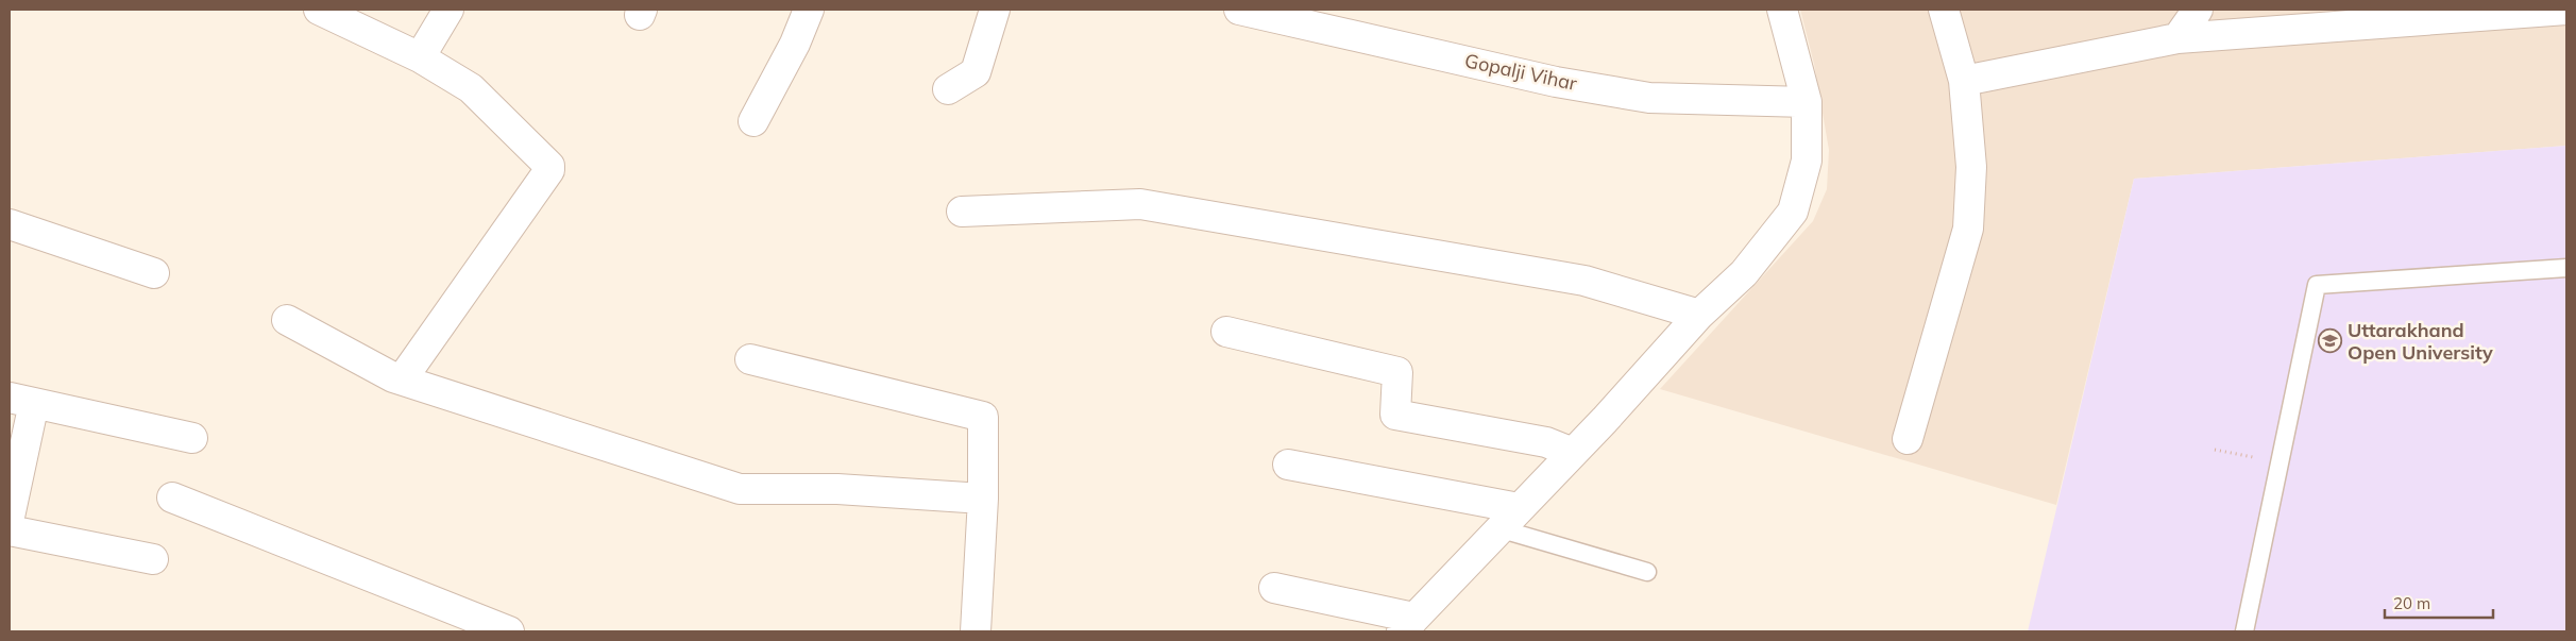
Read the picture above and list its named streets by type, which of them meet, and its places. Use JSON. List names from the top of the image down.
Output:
{
  "streets": {
    "street": ["Gopalji Vihar"]
  },
  "places": {
    "school or university": ["Uttarakhand Open University"]
  },
  "scale_bar": "20 m"
}
